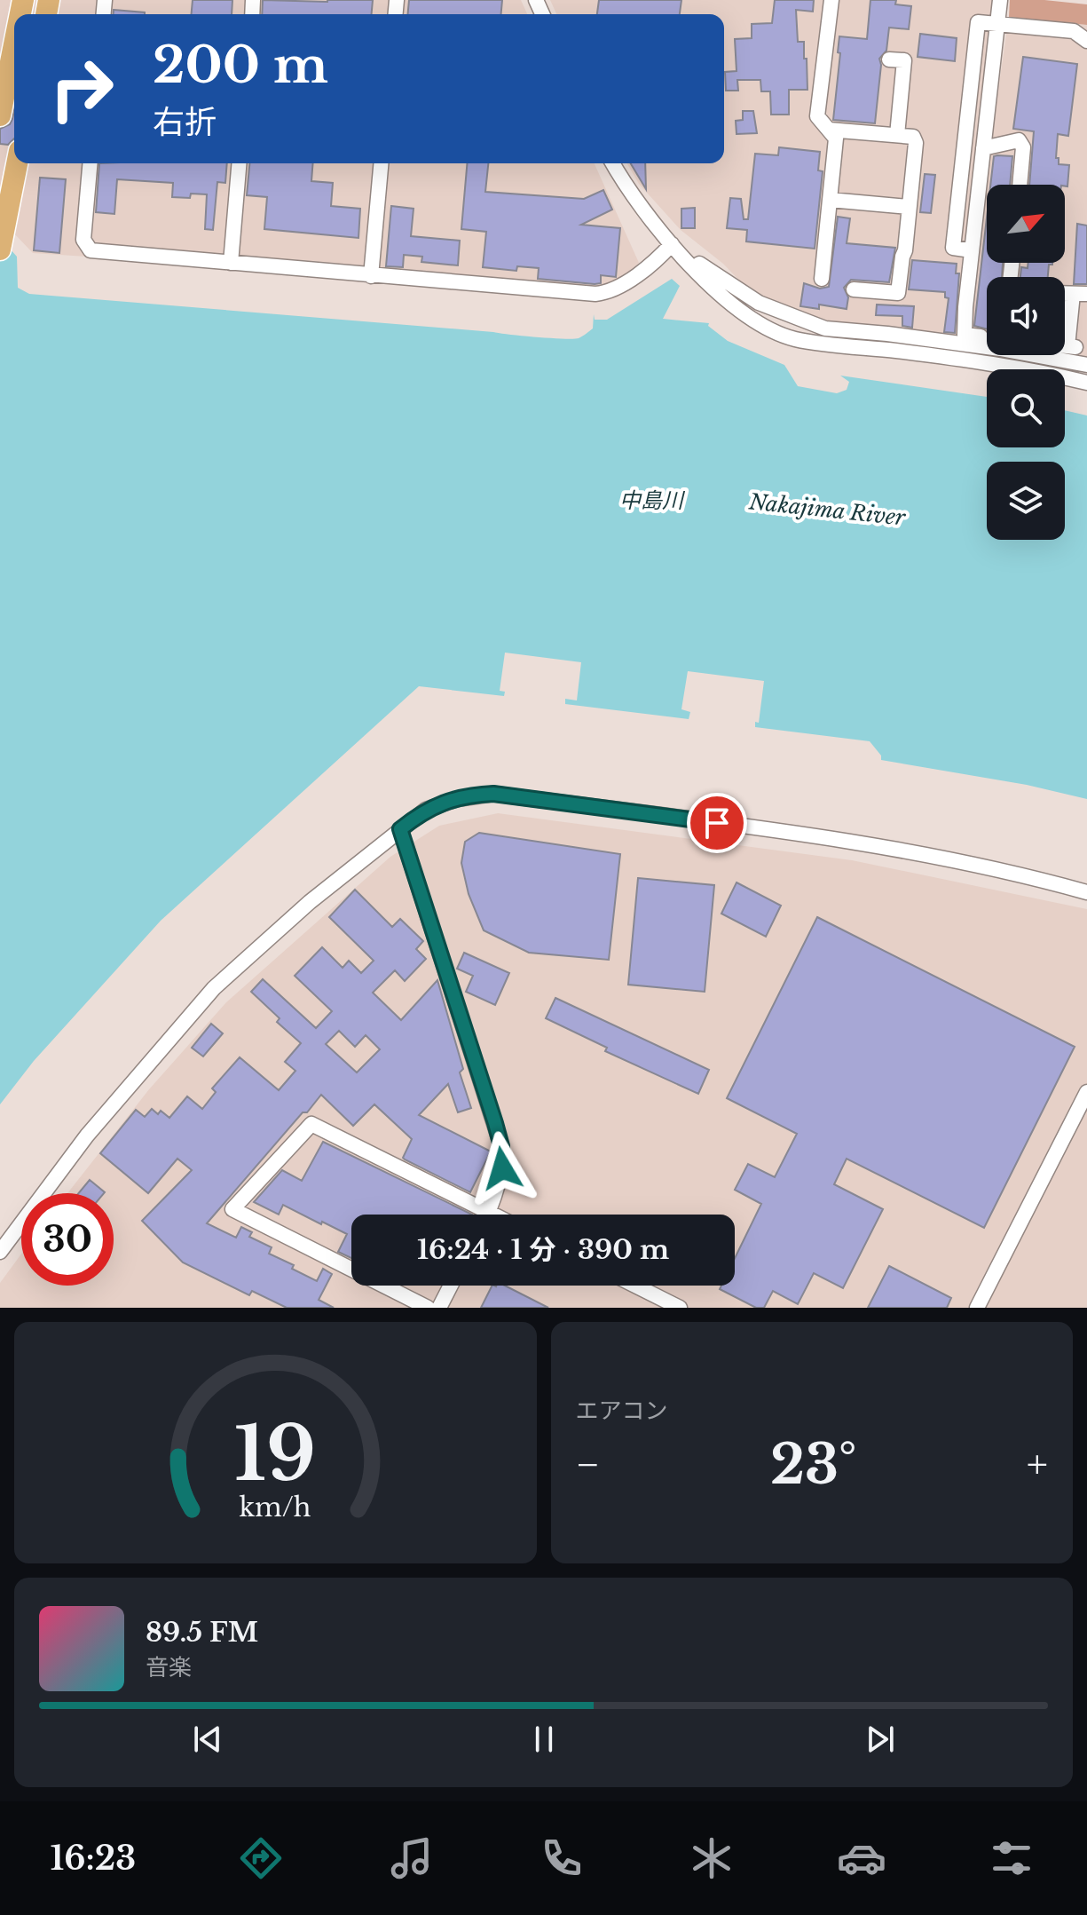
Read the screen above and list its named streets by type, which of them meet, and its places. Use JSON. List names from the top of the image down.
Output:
{
  "water": ["中島川", "Nakajima River"],
  "north": "top right",
  "page": {
    "turn": ["200 m", "右折"],
    "limit": "30",
    "trip": "16:24 · 1 分 · 390 m",
    "tile": "エアコン",
    "heat": ["−", "23°", "+"],
    "song": ["89.5 FM", "音楽"],
    "tabs": "16:23",
    "gauge": ["19", "km/h"]
  }
}
